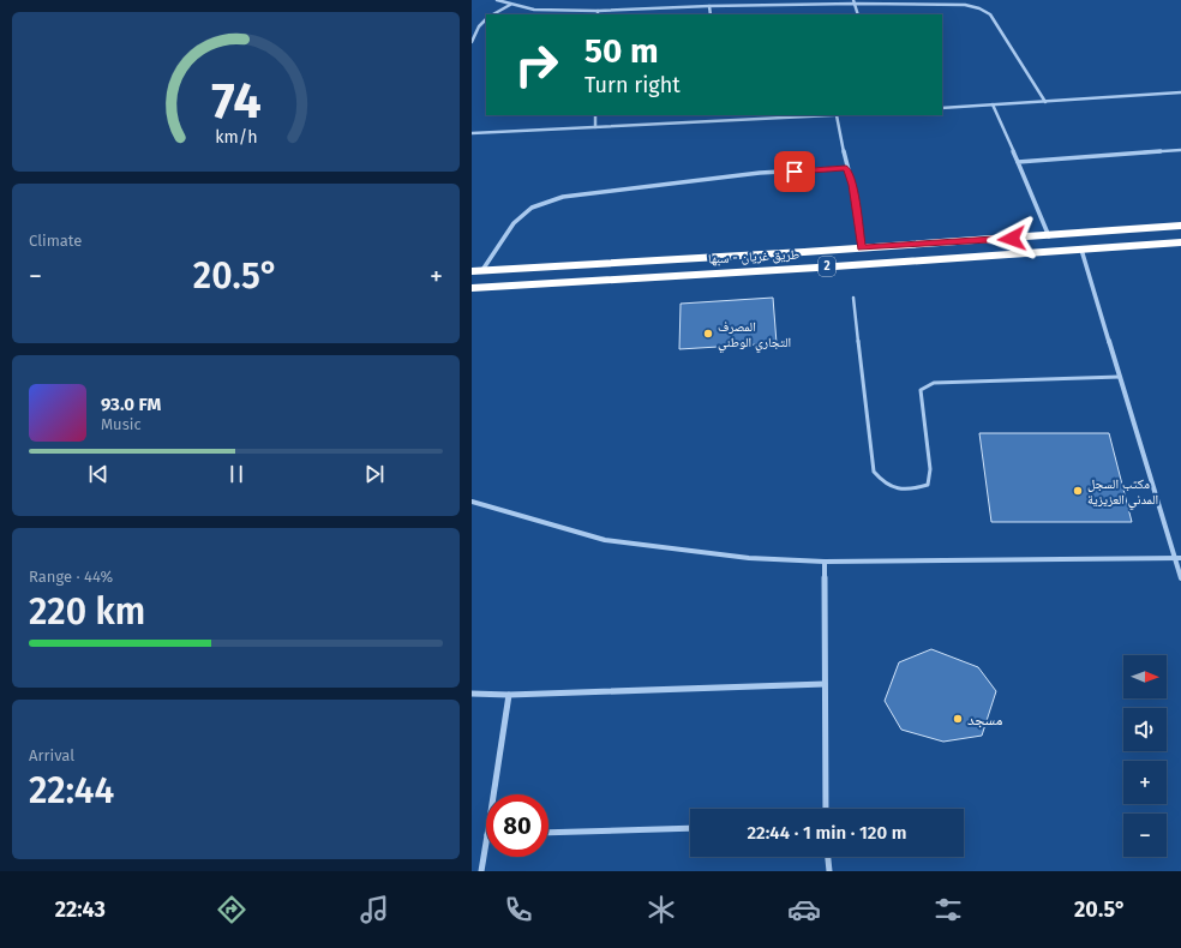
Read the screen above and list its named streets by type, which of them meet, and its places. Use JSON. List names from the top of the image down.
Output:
{
  "streets": {
    "highway": ["طريق غريان - سبها", "2"]
  },
  "places": ["المصرف التجاري الوطني", "مكتب السجل المدني العزيزية", "مسجد"],
  "north": "right",
  "page": {
    "turn": ["50 m", "Turn right"],
    "tile": [
      "Climate",
      ["Range · 44%", "220 km"],
      ["Arrival", "22:44"]
    ],
    "heat": ["−", "20.5°", "+"],
    "song": ["93.0 FM", "Music"],
    "map_buttons": ["+", "−"],
    "limit": "80",
    "trip": "22:44 · 1 min · 120 m",
    "tabs": ["22:43", "20.5°"],
    "gauge": ["74", "km/h"]
  }
}
